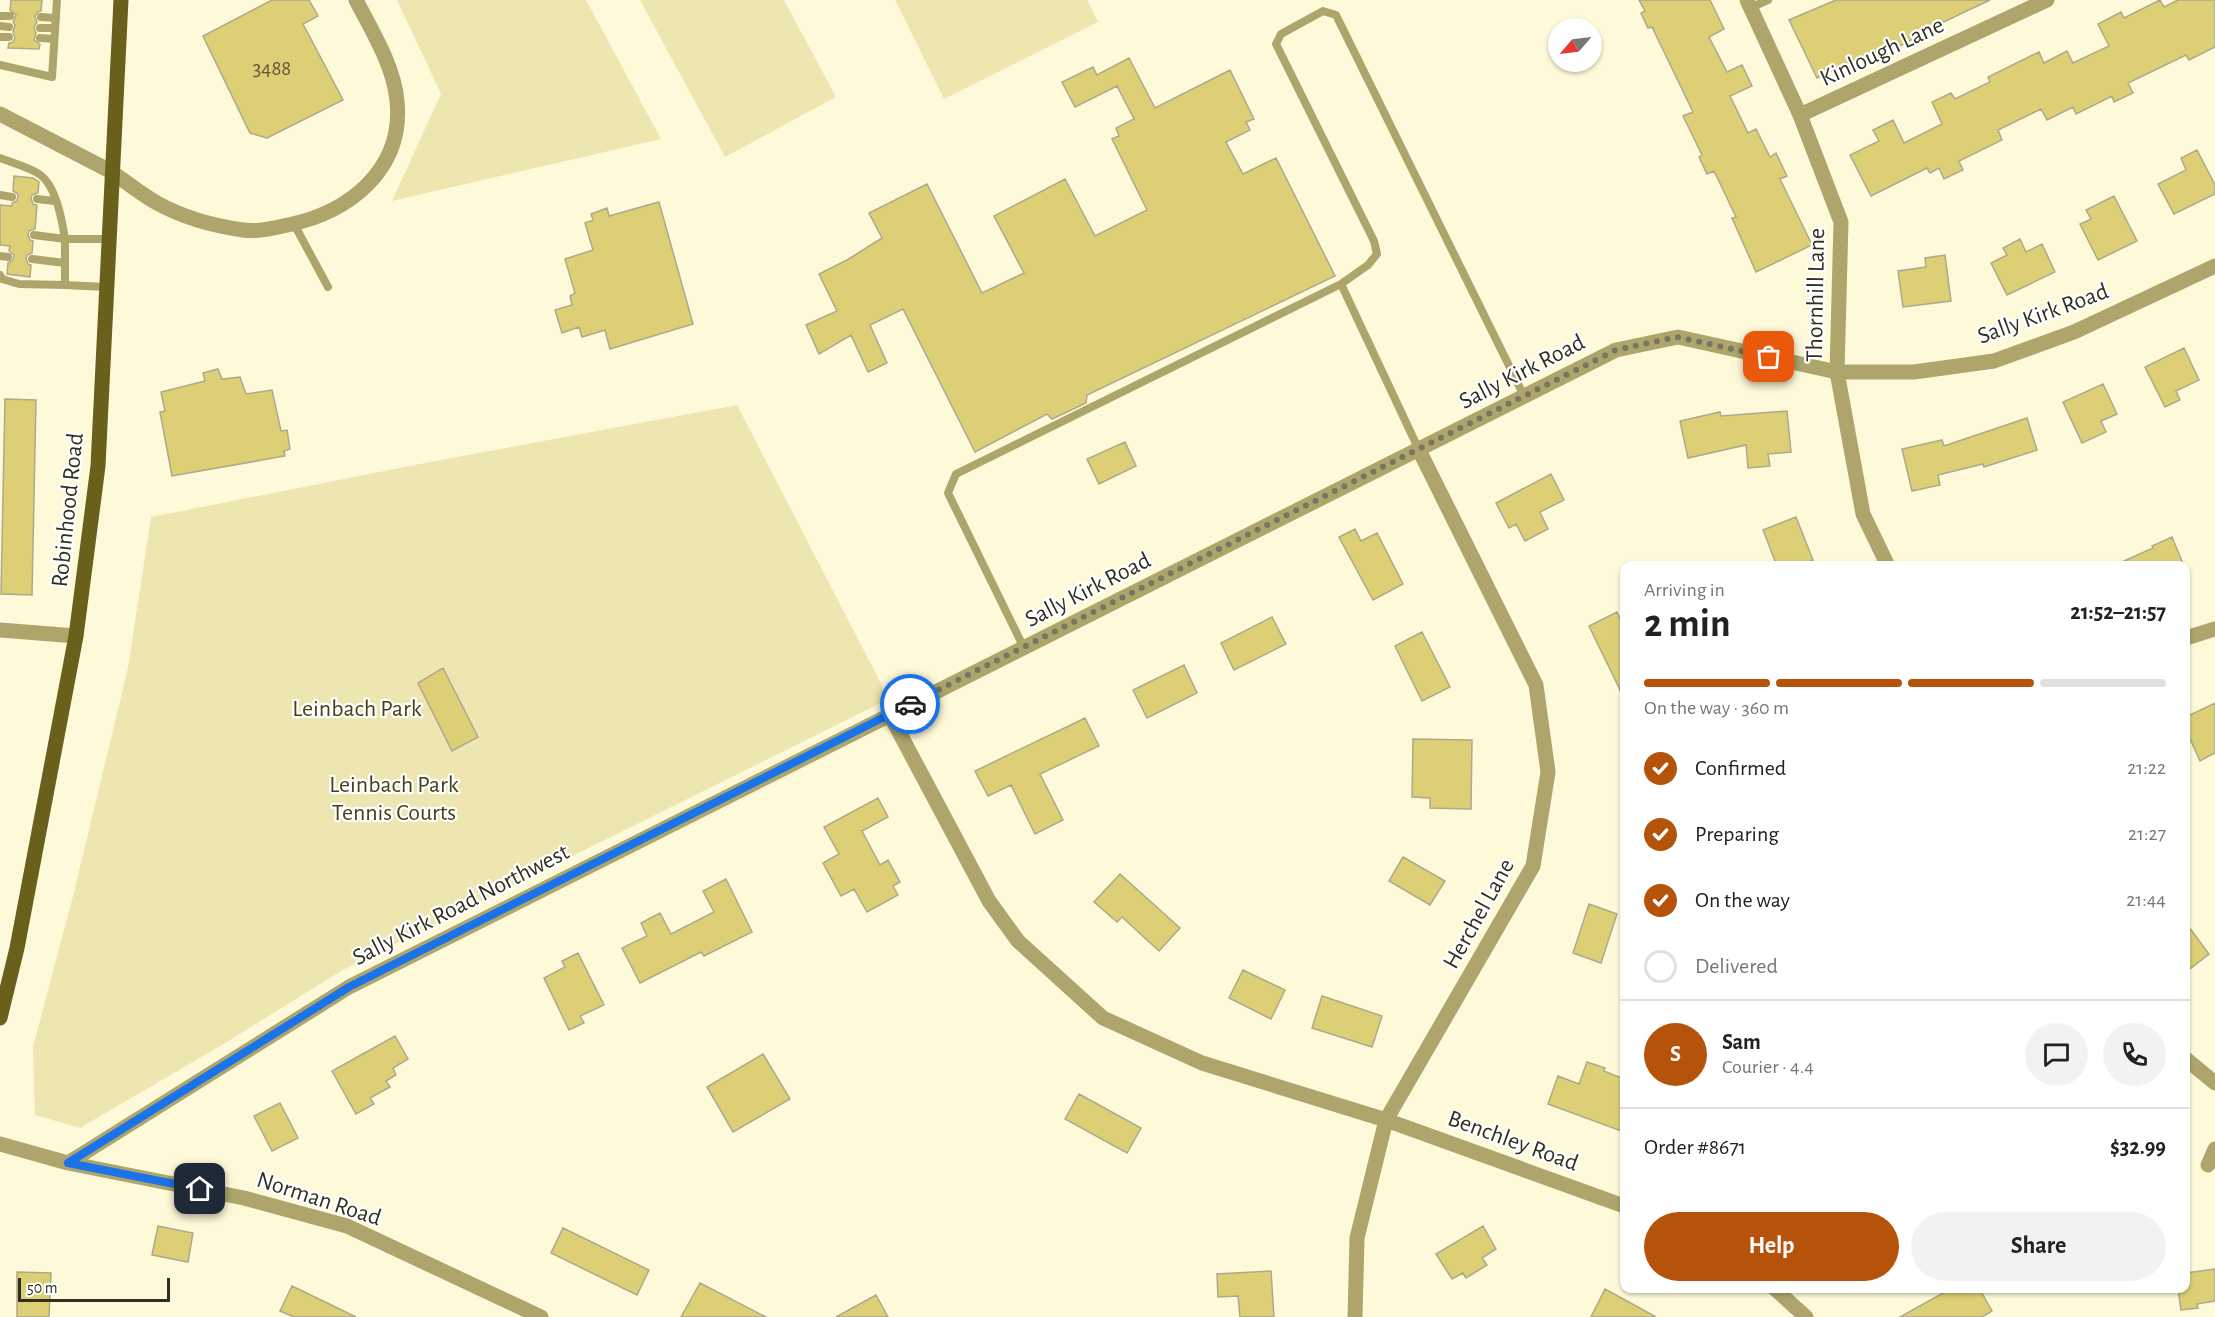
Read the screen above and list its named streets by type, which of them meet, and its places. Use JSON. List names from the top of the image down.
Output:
{
  "streets": {
    "main road": ["Robinhood Road"],
    "street": [
      "Kinlough Lane",
      "Thornhill Lane",
      "Sally Kirk Road",
      "Sally Kirk Road Northwest",
      "Herchel Lane",
      "Benchley Road",
      "Norman Road"
    ]
  },
  "crossings": [
    ["Kinlough Lane", "Thornhill Lane"],
    ["Thornhill Lane", "Sally Kirk Road"],
    ["Sally Kirk Road", "Sally Kirk Road Northwest"],
    ["Sally Kirk Road", "Herchel Lane"],
    ["Sally Kirk Road", "Benchley Road"],
    ["Sally Kirk Road Northwest", "Benchley Road"],
    ["Sally Kirk Road Northwest", "Norman Road"],
    ["Herchel Lane", "Benchley Road"]
  ],
  "parks": ["Leinbach Park", "Leinbach Park Tennis Courts"],
  "house_numbers": ["3488"],
  "scale_bar": "50 m",
  "north": "bottom left",
  "page": {
    "heading": ["2 min", "Arriving in", "21:52–21:57"],
    "panel": [
      "Sam",
      "Courier · 4.4",
      "Order #8671",
      "$32.99"
    ],
    "bar": "On the way · 360 m",
    "list": [
      ["Confirmed", "21:22"],
      ["Preparing", "21:27"],
      ["On the way", "21:44"],
      "Delivered"
    ],
    "round": "S",
    "buttons": ["Help", "Share"],
    "scale": "50 m"
  }
}
